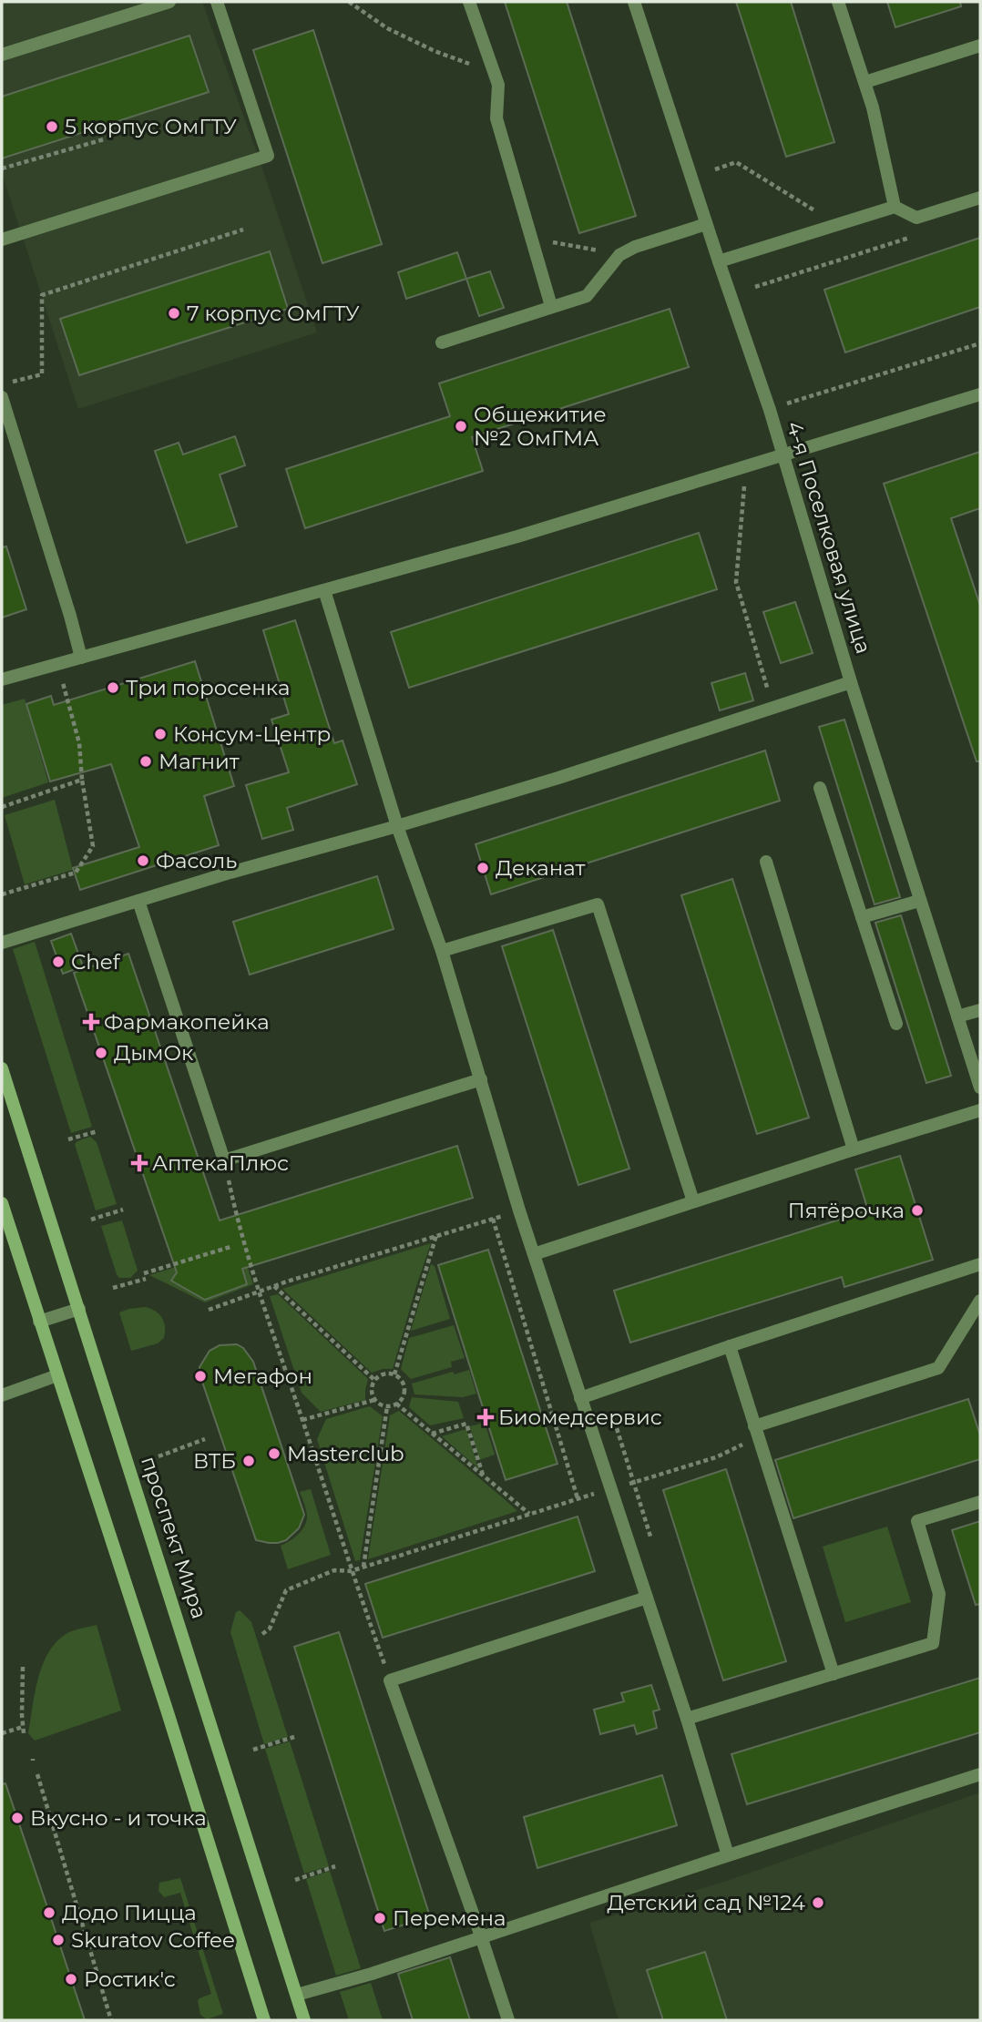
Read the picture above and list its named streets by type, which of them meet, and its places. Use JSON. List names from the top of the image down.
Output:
{
  "streets": {
    "main road": ["проспект Мира"],
    "street": ["4-я Поселковая улица"]
  },
  "places": {
    "other": [
      "5 корпус ОмГТУ",
      "7 корпус ОмГТУ",
      "Общежитие №2 ОмГМА",
      "Три поросенка",
      "Консум-Центр",
      "Магнит",
      "Фасоль",
      "Деканат",
      "Chef",
      "ДымОк",
      "Пятёрочка",
      "Мегафон",
      "Masterclub",
      "ВТБ",
      "Вкусно - и точка",
      "Детский сад №124",
      "Додо Пицца",
      "Перемена",
      "Skuratov Coffee",
      "Ростик'с"
    ],
    "health": ["Фармакопейка", "АптекаПлюс", "Биомедсервис"]
  }
}
